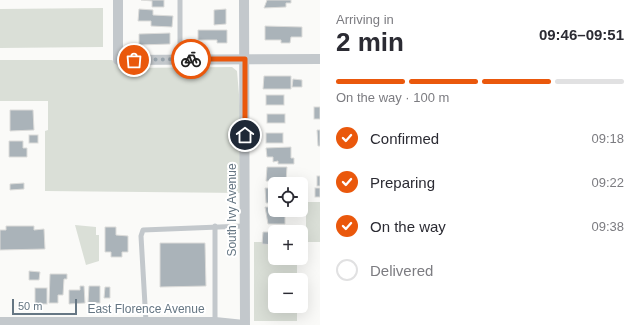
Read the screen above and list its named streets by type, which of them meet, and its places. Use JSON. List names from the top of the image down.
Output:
{
  "streets": {
    "street": ["South Ivy Avenue", "East Florence Avenue"]
  },
  "crossings": [
    ["South Ivy Avenue", "East Florence Avenue"]
  ],
  "scale_bar": "50 m",
  "page": {
    "heading": ["2 min", "Arriving in", "09:46–09:51"],
    "bar": "On the way · 100 m",
    "list": [
      ["Confirmed", "09:18"],
      ["Preparing", "09:22"],
      ["On the way", "09:38"],
      "Delivered"
    ],
    "map_buttons": ["+", "−"],
    "scale": "50 m"
  }
}
